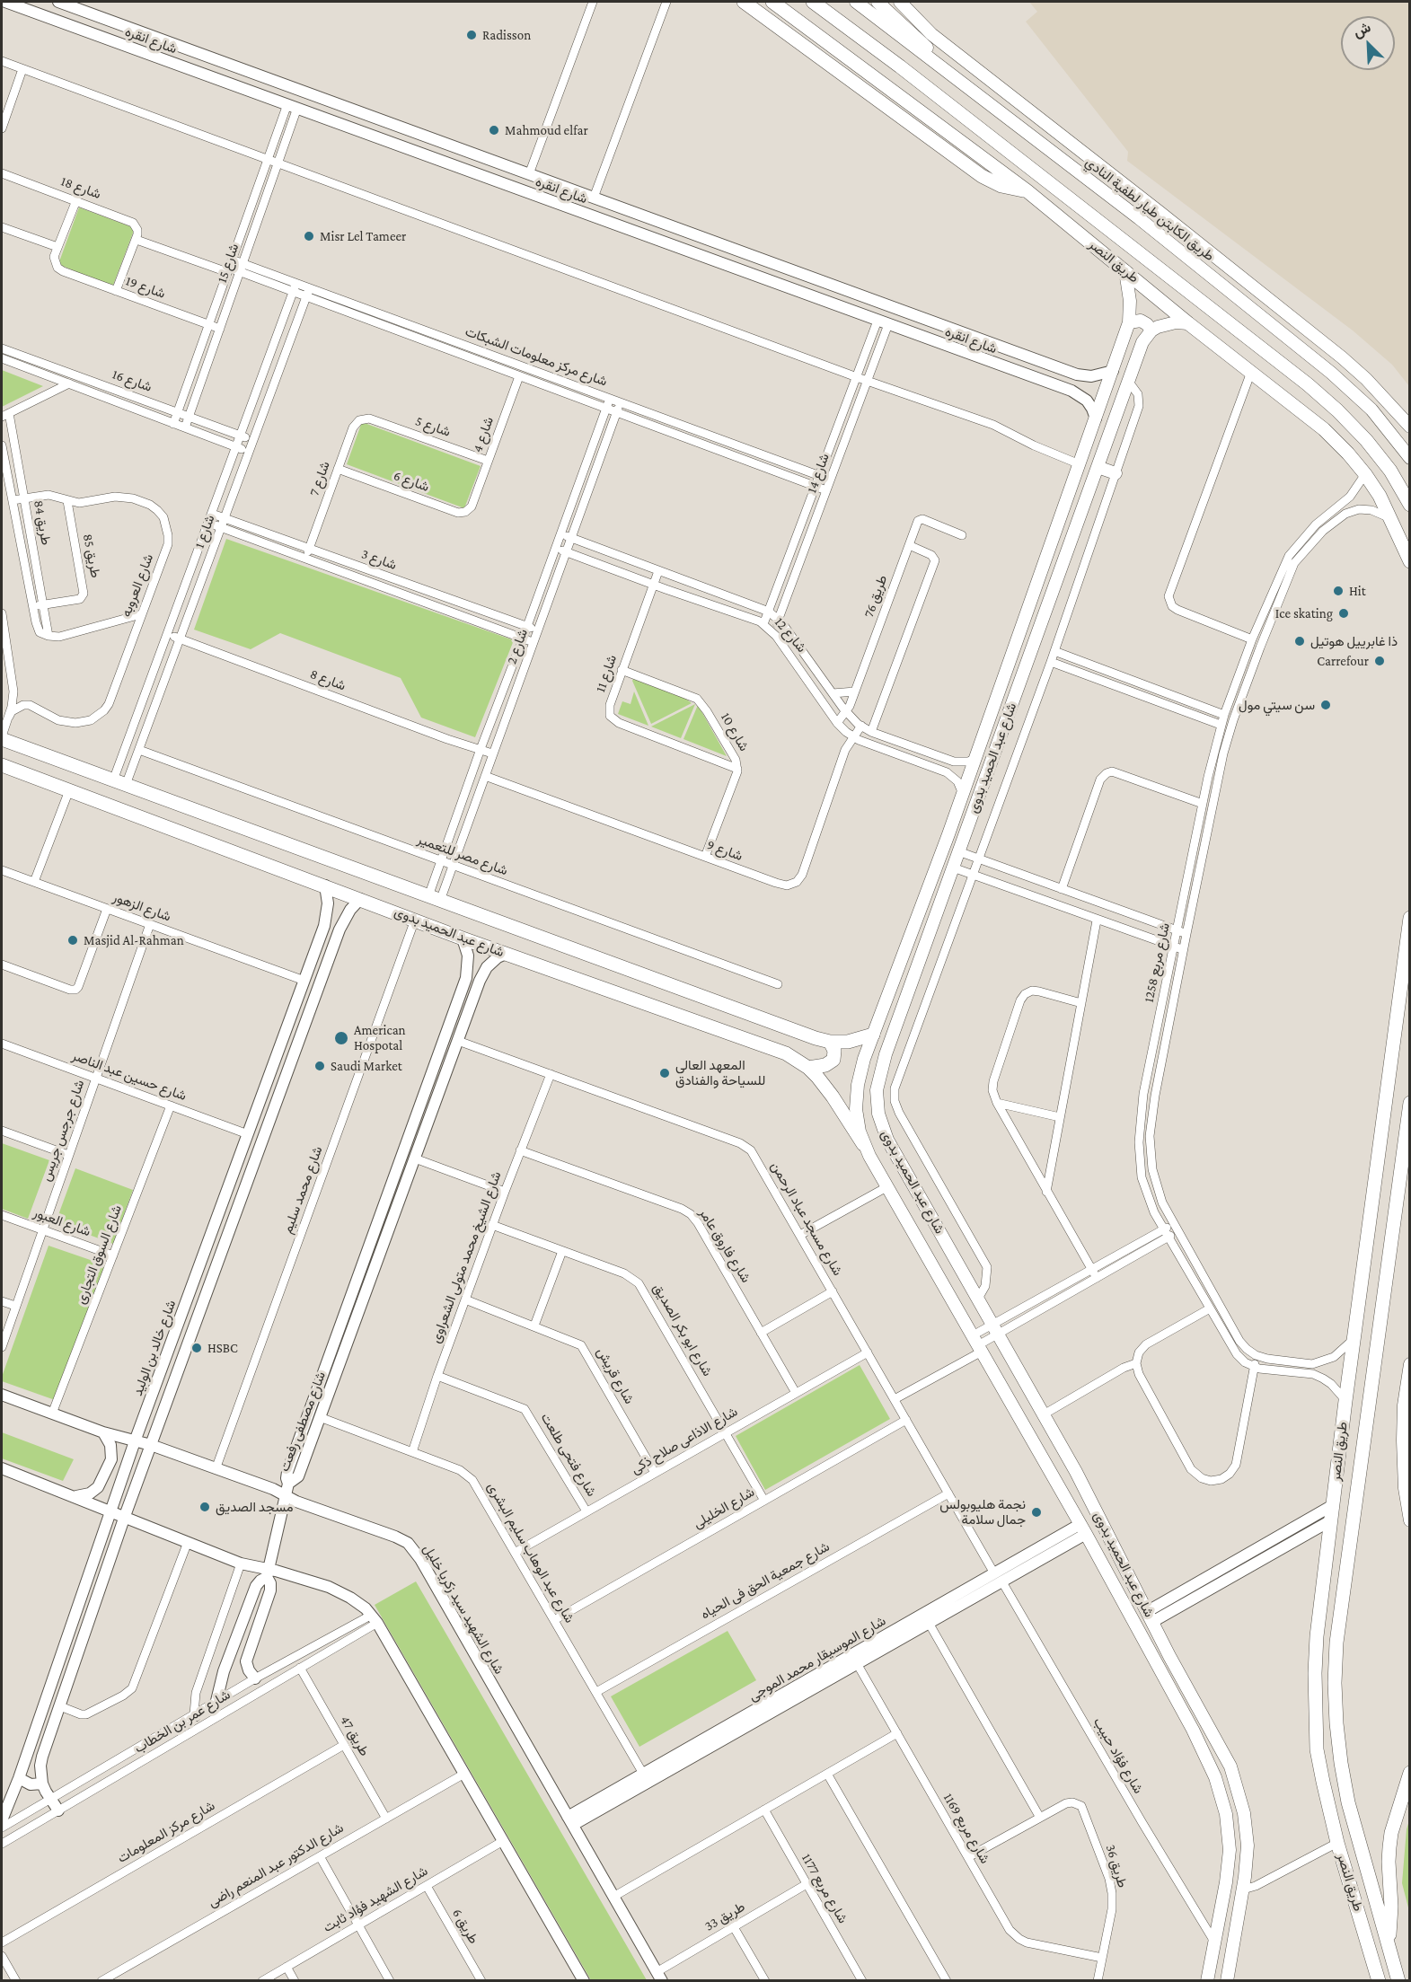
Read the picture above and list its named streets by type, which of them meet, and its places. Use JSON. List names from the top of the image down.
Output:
{
  "streets": {
    "main road": ["طريق الكابتن طيار لطفية النادي", "طريق النصر", "شارع عبد الحميد بدوى"],
    "street": [
      "شارع انقره",
      "شارع 18",
      "شارع 15",
      "شارع 19",
      "شارع مركز معلومات الشبكات",
      "شارع 16",
      "شارع 5",
      "شارع 4",
      "شارع 14",
      "شارع 7",
      "شارع 6",
      "طريق 84",
      "شارع 1",
      "طريق 85",
      "شارع 3",
      "شارع العروبه",
      "طريق 76",
      "شارع 12",
      "شارع 2",
      "شارع 11",
      "شارع 8",
      "شارع 10",
      "شارع 9",
      "شارع مصر للتعمير",
      "شارع الزهور",
      "شارع مربع 1258",
      "شارع حسين عبد الناصر",
      "شارع جرجس جريس",
      "شارع محمد سليم",
      "شارع مسجد عباد الرحمن",
      "شارع العبور",
      "شارع فاروق عامر",
      "شارع السوق التجارى",
      "شارع الشيخ محمد متولى الشعراوى",
      "شارع ابو بكر الصديق",
      "شارع خالد بن الوليد",
      "شارع قريش",
      "شارع مصطفى رفعت",
      "شارع الاذاعى صلاح ذكى",
      "شارع فتحى طلعت",
      "شارع الخليلى",
      "شارع عبد الوهاب سليم البشرى",
      "شارع جمعية الحق فى الحياه",
      "شارع الشهيد سيد زكريا خليل",
      "شارع الموسيقار محمد الموجى",
      "شارع عمر بن الخطاب",
      "طريق 47",
      "شارع فؤاد حبيب",
      "شارع مربع 1169",
      "شارع مركز المعلومات",
      "شارع الدكتور عبد المنعم راضى",
      "طريق 36",
      "شارع مربع 1177",
      "شارع الشهيد فؤاد ثابت",
      "طريق 33",
      "طريق 6"
    ]
  },
  "crossings": [
    ["شارع انقره", "شارع 15"],
    ["شارع انقره", "شارع 14"],
    ["شارع 18", "شارع مركز معلومات الشبكات"],
    ["طريق النصر", "شارع عبد الحميد بدوى"],
    ["طريق النصر", "شارع مربع 1258"],
    ["شارع 15", "شارع 19"],
    ["شارع 15", "شارع مركز معلومات الشبكات"],
    ["شارع 15", "شارع 16"],
    ["شارع مركز معلومات الشبكات", "شارع 4"],
    ["شارع مركز معلومات الشبكات", "شارع 14"],
    ["شارع مركز معلومات الشبكات", "شارع 1"],
    ["شارع مركز معلومات الشبكات", "شارع 2"],
    ["شارع 16", "شارع 1"],
    ["شارع 5", "شارع 4"],
    ["شارع 5", "شارع 7"],
    ["شارع 4", "شارع 6"],
    ["شارع 14", "شارع 12"],
    ["شارع 7", "شارع 6"],
    ["شارع 7", "شارع 3"],
    ["طريق 84", "طريق 85"],
    ["طريق 84", "شارع العروبه"],
    ["شارع 1", "شارع 3"],
    ["شارع 1", "شارع 8"],
    ["شارع 1", "شارع عبد الحميد بدوى"],
    ["شارع 1", "شارع مصر للتعمير"],
    ["طريق 85", "شارع العروبه"],
    ["شارع 3", "شارع 2"],
    ["طريق 76", "شارع 12"],
    ["شارع 12", "شارع 2"],
    ["شارع 12", "شارع 11"],
    ["شارع 12", "شارع عبد الحميد بدوى"],
    ["شارع 12", "شارع 9"],
    ["شارع 2", "شارع 8"],
    ["شارع 2", "شارع عبد الحميد بدوى"],
    ["شارع 2", "شارع 9"],
    ["شارع 2", "شارع مصر للتعمير"],
    ["شارع 11", "شارع 10"],
    ["شارع 10", "شارع 9"],
    ["شارع عبد الحميد بدوى", "شارع محمد سليم"],
    ["شارع عبد الحميد بدوى", "شارع خالد بن الوليد"],
    ["شارع عبد الحميد بدوى", "شارع مصطفى رفعت"],
    ["شارع عبد الحميد بدوى", "شارع الموسيقار محمد الموجى"],
    ["شارع عبد الحميد بدوى", "شارع فؤاد حبيب"],
    ["شارع الزهور", "شارع جرجس جريس"],
    ["شارع الزهور", "شارع خالد بن الوليد"],
    ["شارع حسين عبد الناصر", "شارع جرجس جريس"],
    ["شارع حسين عبد الناصر", "شارع السوق التجارى"],
    ["شارع حسين عبد الناصر", "شارع خالد بن الوليد"],
    ["شارع جرجس جريس", "شارع العبور"],
    ["شارع محمد سليم", "شارع الشهيد سيد زكريا خليل"],
    ["شارع مسجد عباد الرحمن", "شارع الشيخ محمد متولى الشعراوى"],
    ["شارع مسجد عباد الرحمن", "شارع مصطفى رفعت"],
    ["شارع مسجد عباد الرحمن", "شارع الاذاعى صلاح ذكى"],
    ["شارع مسجد عباد الرحمن", "شارع الخليلى"],
    ["شارع مسجد عباد الرحمن", "شارع جمعية الحق فى الحياه"],
    ["شارع مسجد عباد الرحمن", "شارع الموسيقار محمد الموجى"],
    ["شارع مسجد عباد الرحمن", "شارع فؤاد حبيب"],
    ["شارع العبور", "شارع السوق التجارى"],
    ["شارع فاروق عامر", "شارع الشيخ محمد متولى الشعراوى"],
    ["شارع فاروق عامر", "شارع الاذاعى صلاح ذكى"],
    ["شارع السوق التجارى", "شارع الشهيد سيد زكريا خليل"],
    ["شارع الشيخ محمد متولى الشعراوى", "شارع ابو بكر الصديق"],
    ["شارع الشيخ محمد متولى الشعراوى", "شارع قريش"],
    ["شارع الشيخ محمد متولى الشعراوى", "شارع فتحى طلعت"],
    ["شارع الشيخ محمد متولى الشعراوى", "شارع عبد الوهاب سليم البشرى"],
    ["شارع ابو بكر الصديق", "شارع الاذاعى صلاح ذكى"],
    ["شارع ابو بكر الصديق", "شارع الخليلى"],
    ["شارع خالد بن الوليد", "شارع الشهيد سيد زكريا خليل"],
    ["شارع قريش", "شارع الاذاعى صلاح ذكى"],
    ["شارع مصطفى رفعت", "شارع عبد الوهاب سليم البشرى"],
    ["شارع الاذاعى صلاح ذكى", "شارع فتحى طلعت"],
    ["شارع الاذاعى صلاح ذكى", "شارع عبد الوهاب سليم البشرى"],
    ["شارع الخليلى", "شارع عبد الوهاب سليم البشرى"],
    ["شارع عبد الوهاب سليم البشرى", "شارع جمعية الحق فى الحياه"],
    ["شارع عبد الوهاب سليم البشرى", "شارع الموسيقار محمد الموجى"],
    ["شارع الشهيد سيد زكريا خليل", "شارع الموسيقار محمد الموجى"],
    ["شارع الشهيد سيد زكريا خليل", "طريق 33"],
    ["شارع الموسيقار محمد الموجى", "شارع فؤاد حبيب"],
    ["شارع الموسيقار محمد الموجى", "شارع مربع 1169"],
    ["شارع عمر بن الخطاب", "طريق 47"],
    ["طريق 47", "شارع مركز المعلومات"],
    ["طريق 47", "شارع الدكتور عبد المنعم راضى"],
    ["شارع مربع 1169", "طريق 36"],
    ["شارع مربع 1177", "طريق 33"],
    ["شارع الشهيد فؤاد ثابت", "طريق 6"]
  ],
  "places": [
    "Radisson",
    "Mahmoud elfar",
    "Misr Lel Tameer",
    "Hit",
    "Ice skating",
    "ذا غابرييل هوتيل",
    "Carrefour",
    "سن سيتي مول",
    "Masjid Al-Rahman",
    "American Hospotal",
    "Saudi Market",
    "المعهد العالى للسياحة والفنادق",
    "HSBC",
    "مسجد الصديق",
    "نجمة هليوبولس جمال سلامة"
  ],
  "north": "top left"
}
